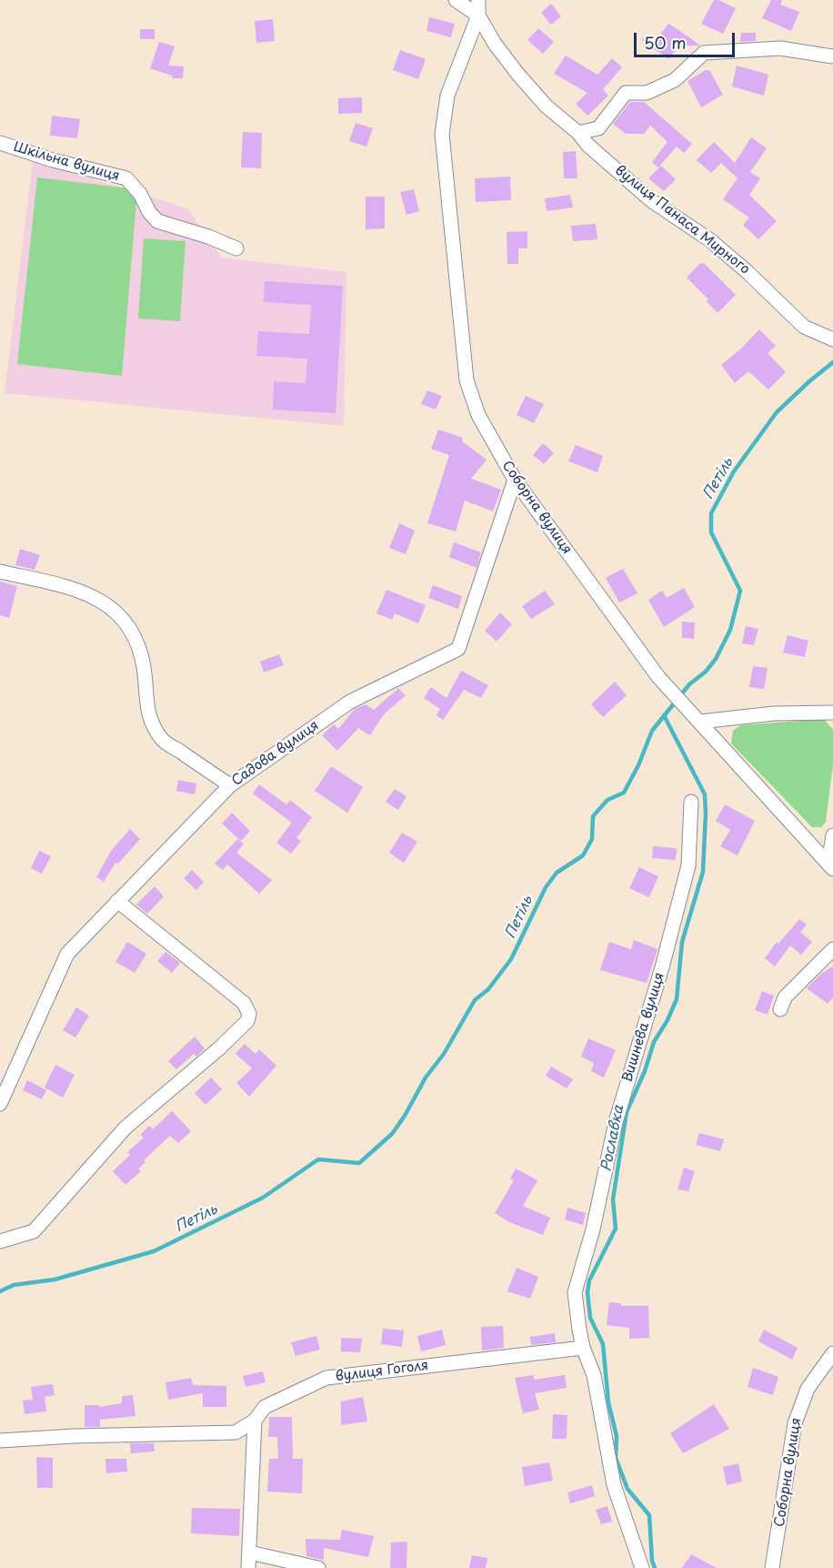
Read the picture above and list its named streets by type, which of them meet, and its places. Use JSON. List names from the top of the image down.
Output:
{
  "streets": {
    "street": [
      "Шкільна вулиця",
      "вулиця Панаса Мирного",
      "Соборна вулиця",
      "Садова вулиця",
      "Вишнева вулиця",
      "вулиця Гоголя"
    ]
  },
  "crossings": [
    ["вулиця Панаса Мирного", "Соборна вулиця"],
    ["Соборна вулиця", "Садова вулиця"],
    ["Вишнева вулиця", "вулиця Гоголя"]
  ],
  "water": ["Петіль", "Рославка"],
  "scale_bar": "50 m"
}
